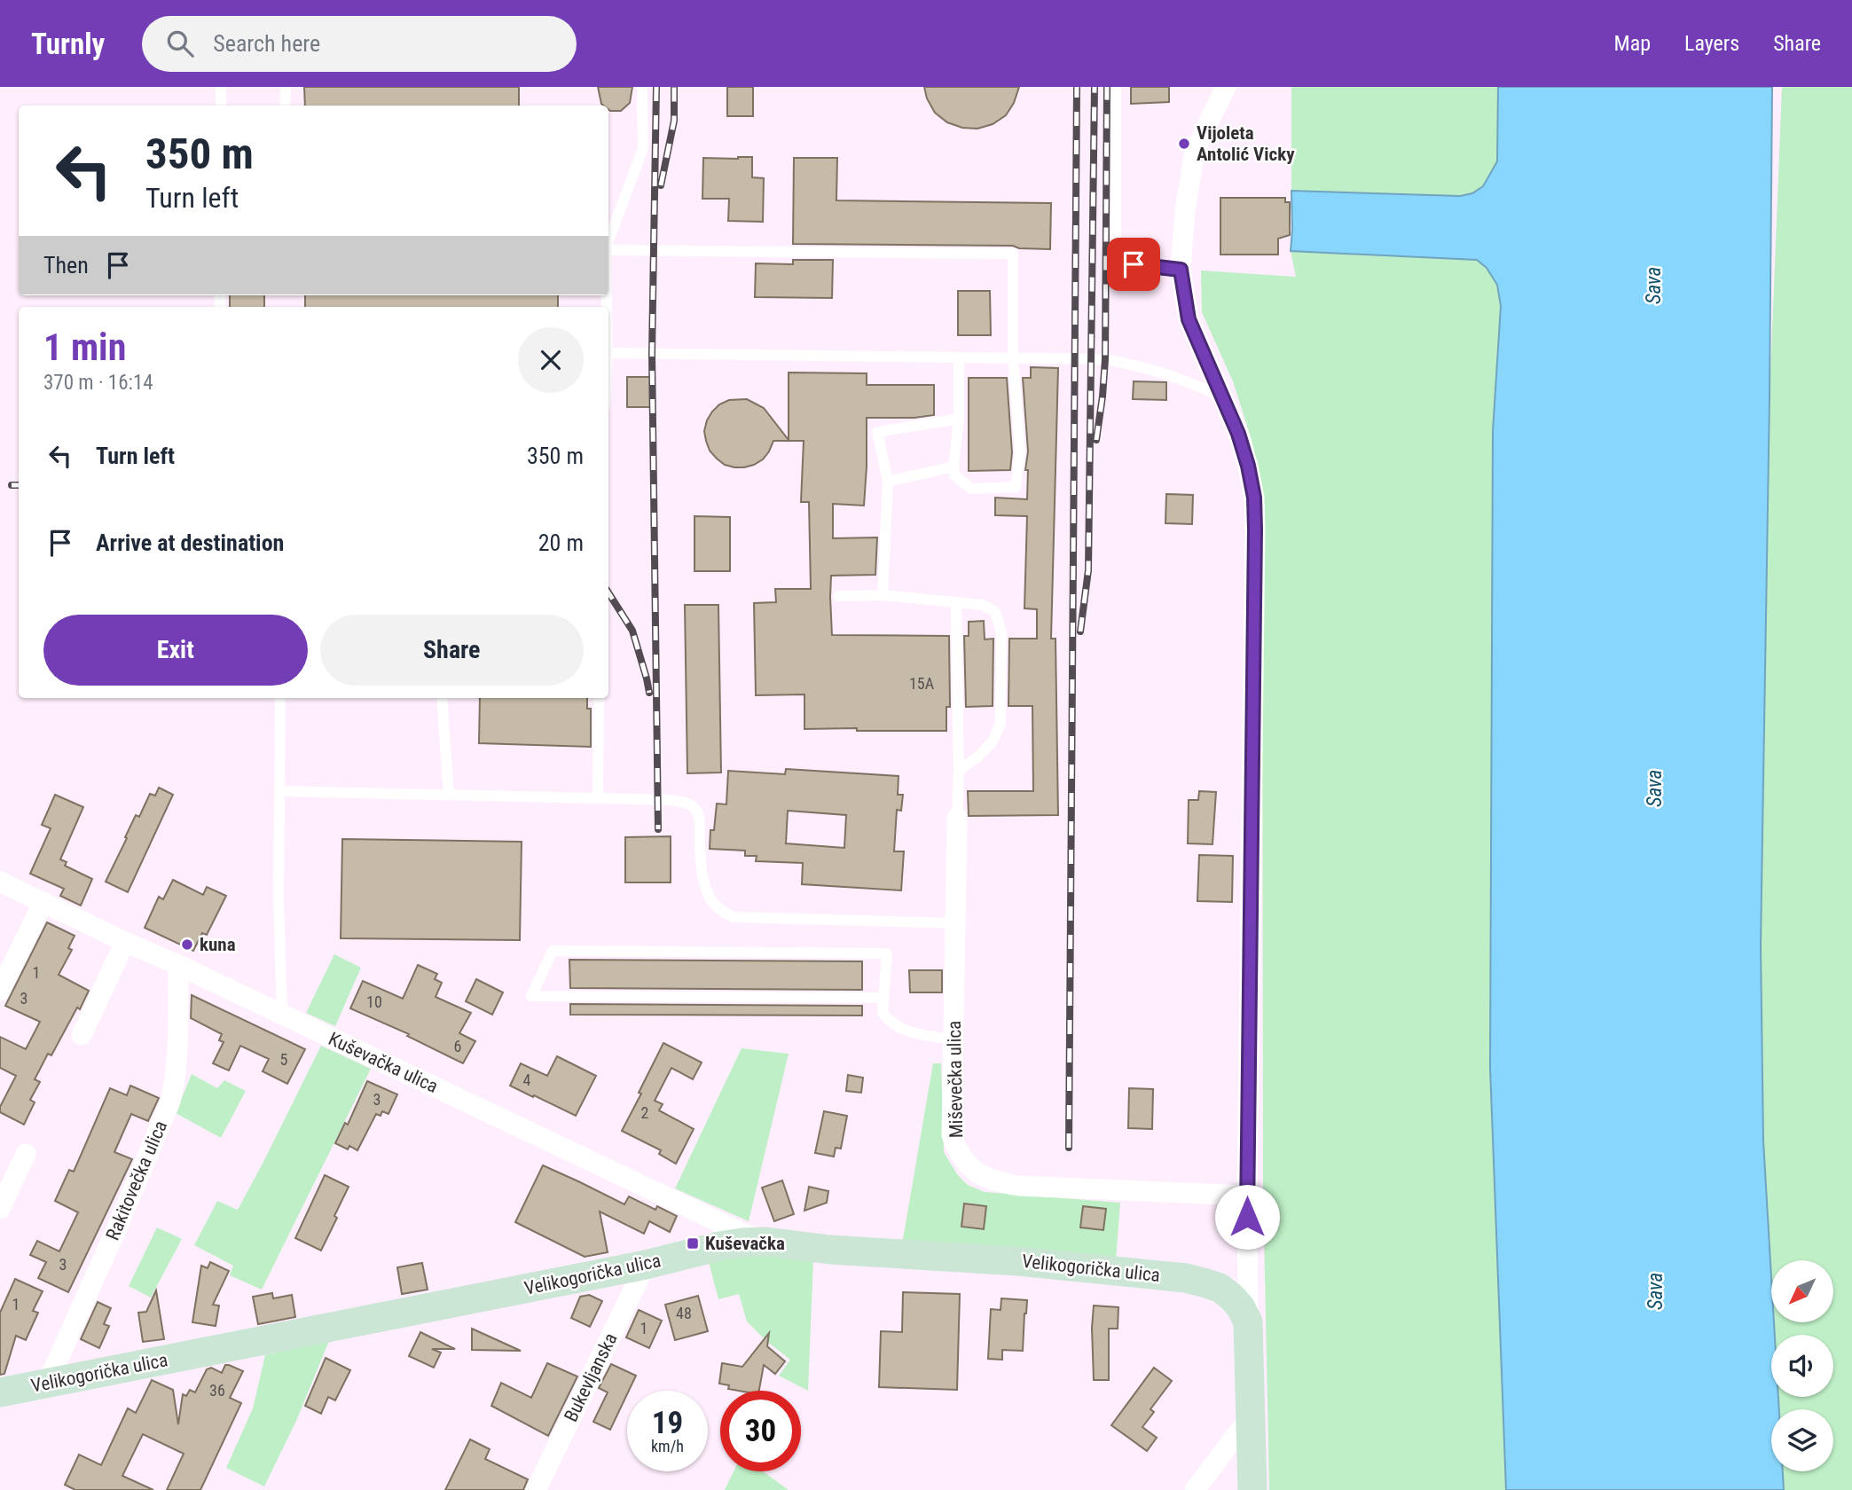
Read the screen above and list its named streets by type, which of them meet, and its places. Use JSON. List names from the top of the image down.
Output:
{
  "streets": {
    "street": [
      "Kuševačka ulica",
      "Miševečka ulica",
      "Rakitovečka ulica",
      "Velikogorička ulica",
      "Bukevljanska"
    ]
  },
  "crossings": [
    ["Kuševačka ulica", "Rakitovečka ulica"],
    ["Kuševačka ulica", "Velikogorička ulica"],
    ["Rakitovečka ulica", "Velikogorička ulica"],
    ["Velikogorička ulica", "Bukevljanska"]
  ],
  "water": ["Sava"],
  "places": {
    "other": ["Vijoleta Antolić Vicky", "kuna"],
    "transit": ["Kuševačka"]
  },
  "house_numbers": [
    "15A",
    "1",
    "3",
    "10",
    "6",
    "5",
    "4",
    "3",
    "2",
    "3",
    "1",
    "48",
    "1",
    "36"
  ],
  "north": "bottom left",
  "page": {
    "header": "Turnly",
    "search": "Search here",
    "nav": ["Map", "Layers", "Share"],
    "turn": ["350 m", "Turn left"],
    "then": "Then",
    "heading": ["1 min", "370 m · 16:14"],
    "list": [
      {
        "name": "Turn left",
        "value": "350 m"
      },
      {
        "name": "Arrive at destination",
        "value": "20 m"
      }
    ],
    "buttons": ["Exit", "Share"],
    "speed": "19 km/h",
    "limit": "30"
  }
}
